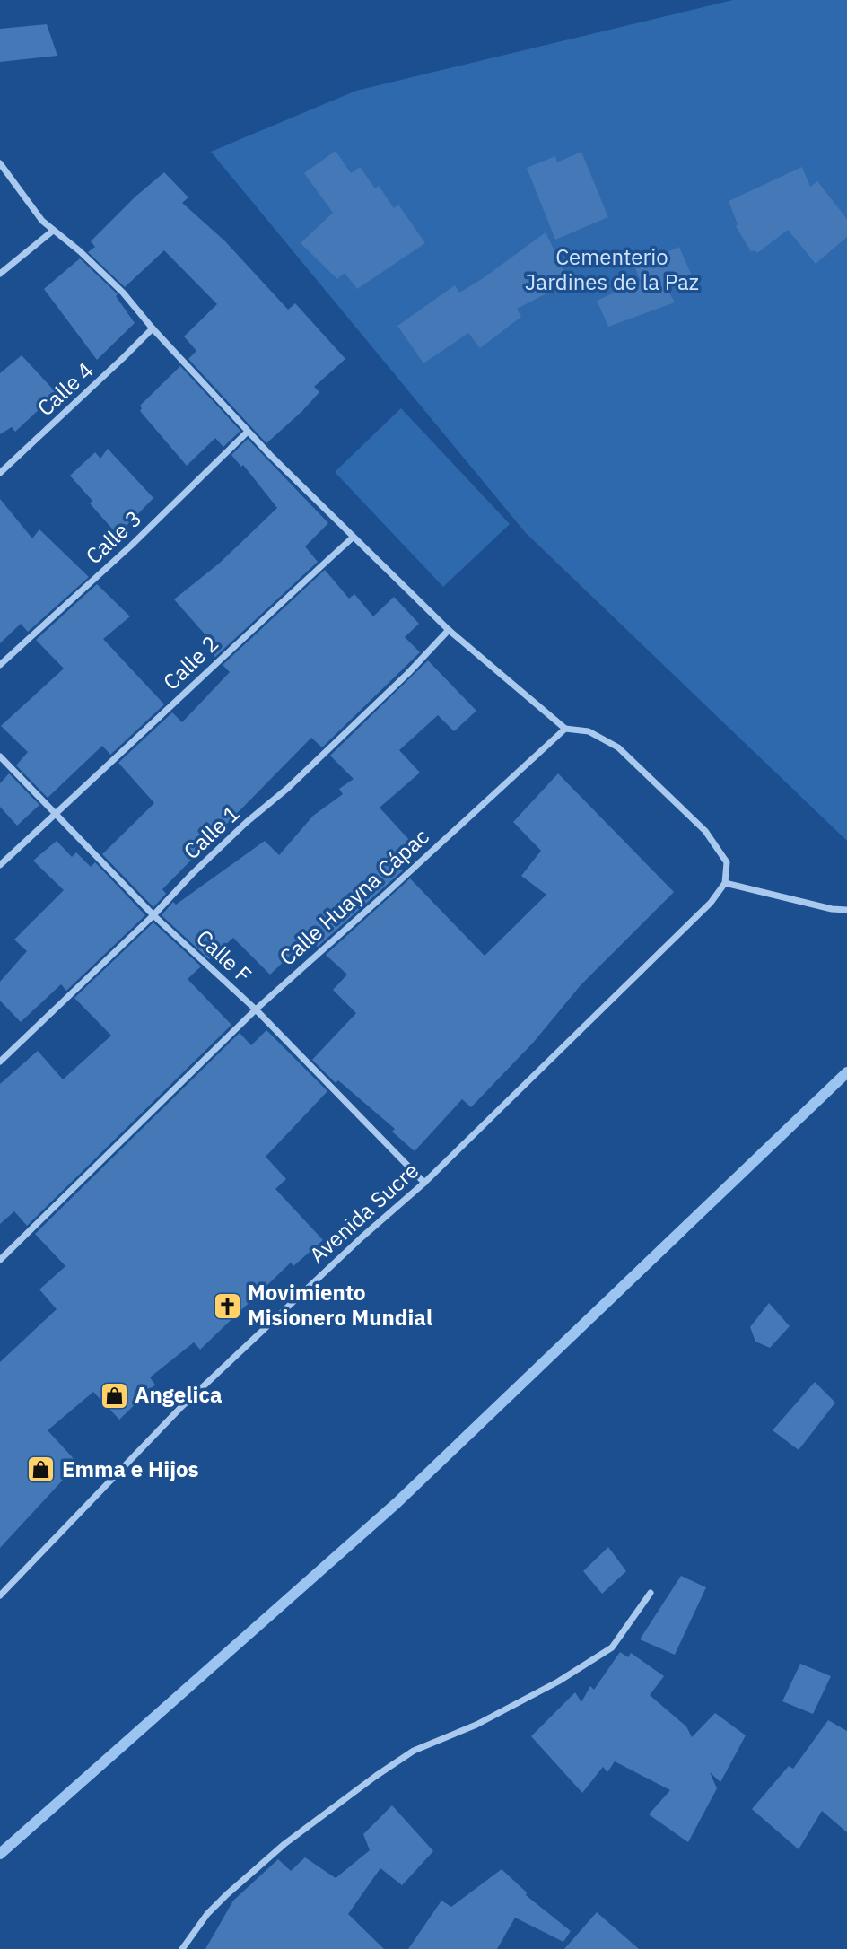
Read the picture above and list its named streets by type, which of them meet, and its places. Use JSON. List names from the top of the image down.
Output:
{
  "streets": {
    "street": [
      "Calle 4",
      "Calle 3",
      "Calle 2",
      "Calle 1",
      "Calle Huayna Cápac",
      "Calle F",
      "Avenida Sucre"
    ]
  },
  "crossings": [
    ["Calle 2", "Calle F"],
    ["Calle 1", "Calle F"],
    ["Calle Huayna Cápac", "Calle F"],
    ["Calle F", "Avenida Sucre"]
  ],
  "parks": ["Cementerio Jardines de la Paz"],
  "places": {
    "church": ["Movimiento Misionero Mundial"],
    "shop": ["Angelica", "Emma e Hijos"]
  }
}
